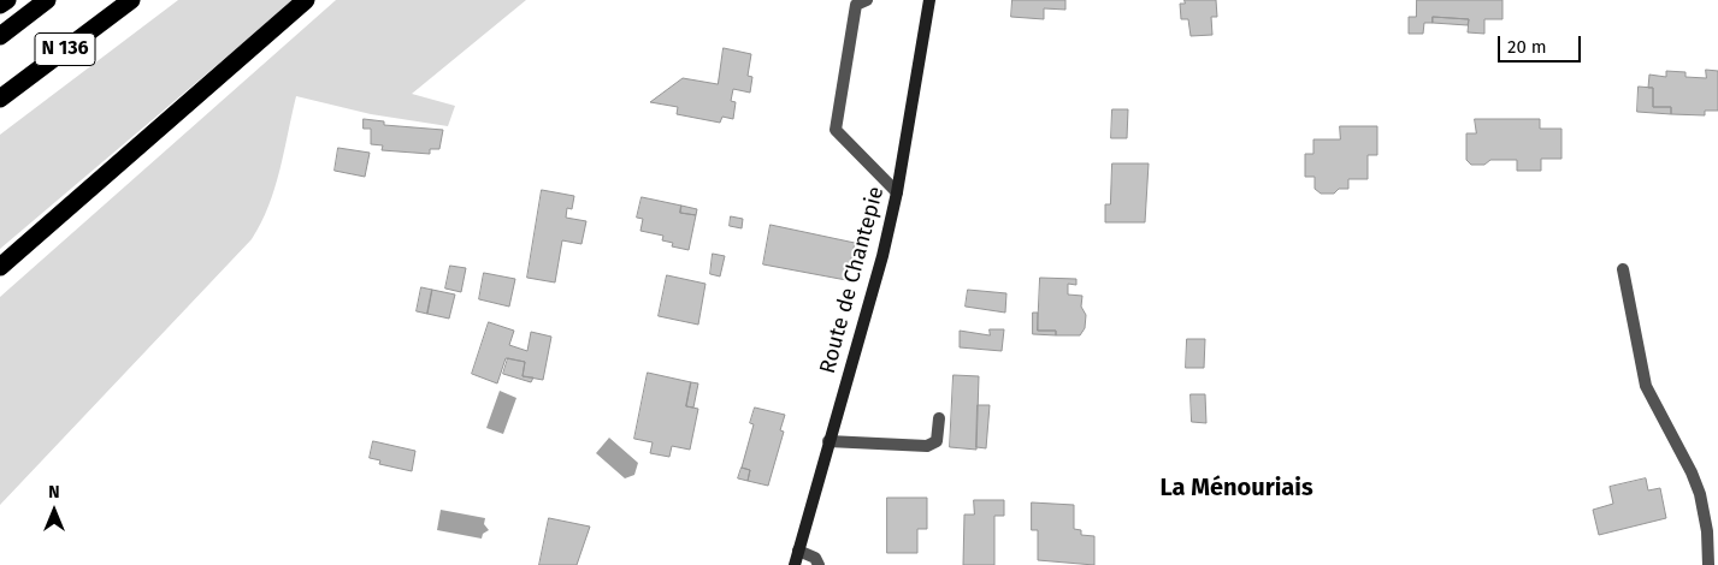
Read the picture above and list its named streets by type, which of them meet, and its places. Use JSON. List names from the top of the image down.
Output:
{
  "streets": {
    "highway": ["N 136"],
    "street": ["Route de Chantepie"]
  },
  "districts": ["La Ménouriais"],
  "scale_bar": "20 m",
  "north": "top"
}
